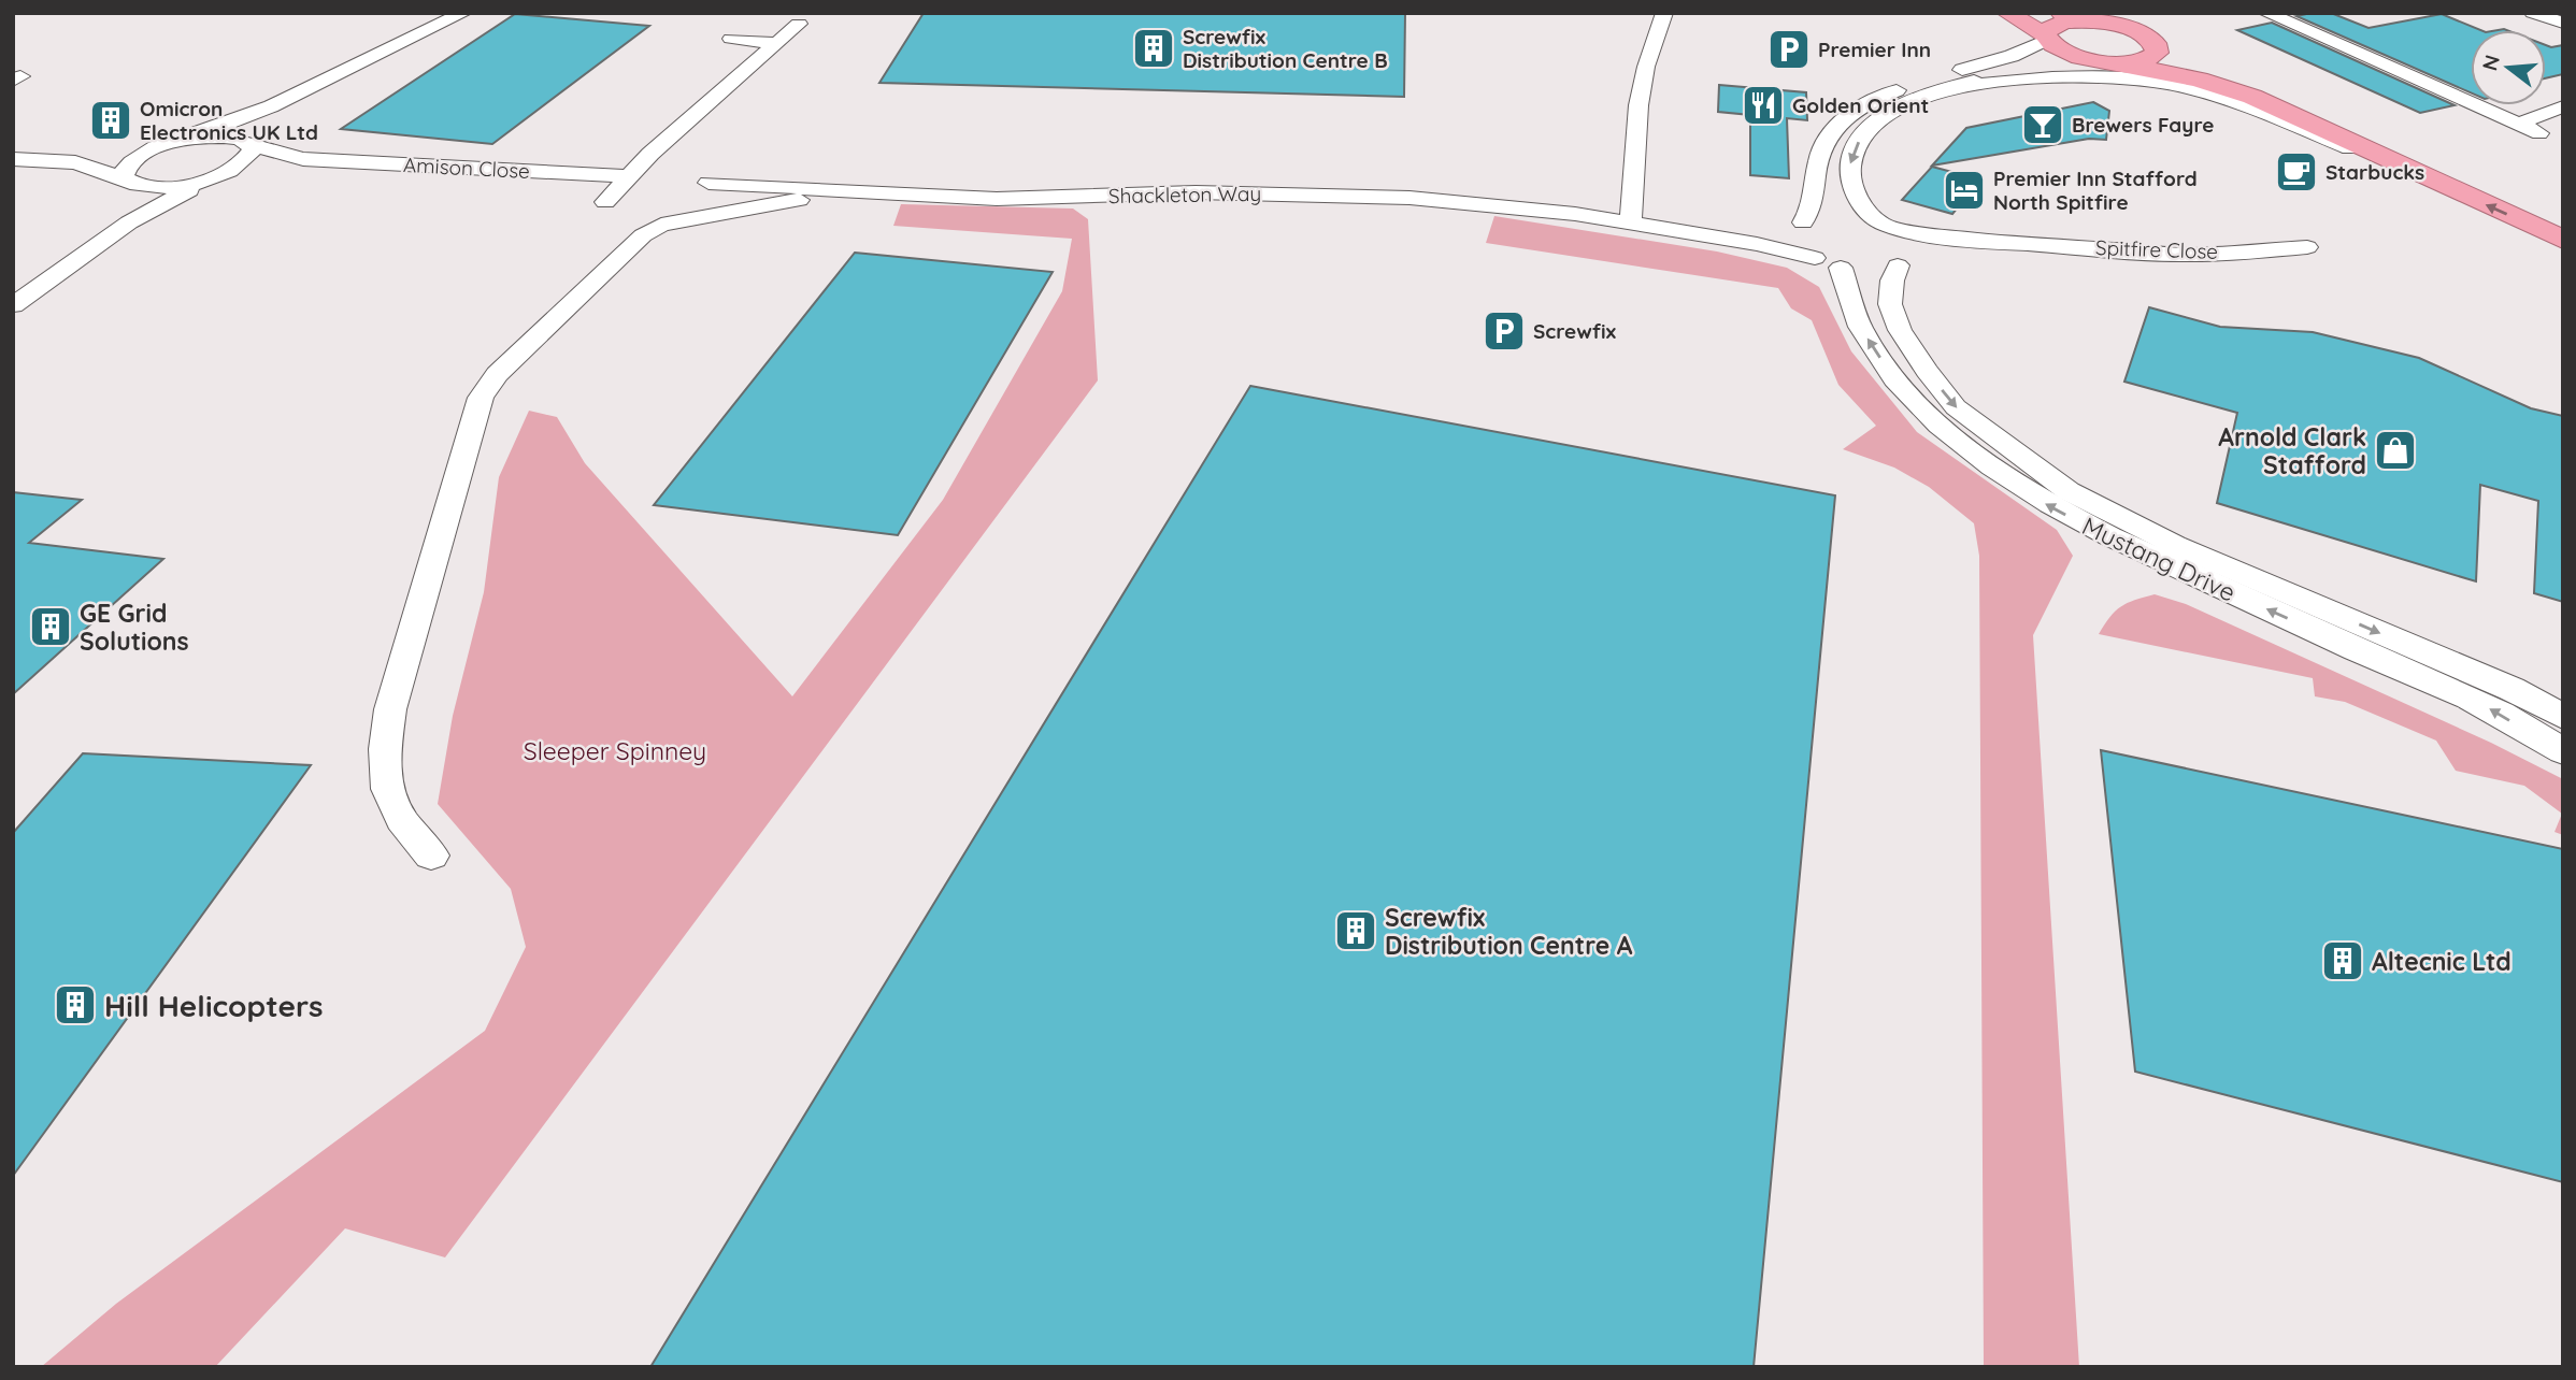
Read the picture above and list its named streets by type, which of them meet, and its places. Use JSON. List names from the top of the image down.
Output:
{
  "streets": {
    "street": [
      "Amison Close",
      "Shackleton Way",
      "Spitfire Close",
      "Mustang Drive"
    ]
  },
  "crossings": [
    ["Shackleton Way", "Spitfire Close"],
    ["Shackleton Way", "Mustang Drive"],
    ["Spitfire Close", "Mustang Drive"]
  ],
  "parks": ["Sleeper Spinney"],
  "places": {
    "building": [
      "Screwfix Distribution Centre B",
      "Omicron Electronics UK Ltd",
      "GE Grid Solutions",
      "Screwfix Distribution Centre A",
      "Altecnic Ltd",
      "Hill Helicopters"
    ],
    "parking": ["Premier Inn", "Screwfix"],
    "restaurant": ["Golden Orient"],
    "bar": ["Brewers Fayre"],
    "cafe": ["Starbucks"],
    "hotel": ["Premier Inn Stafford North Spitfire"],
    "shop": ["Arnold Clark Stafford"]
  },
  "north": "left"
}
